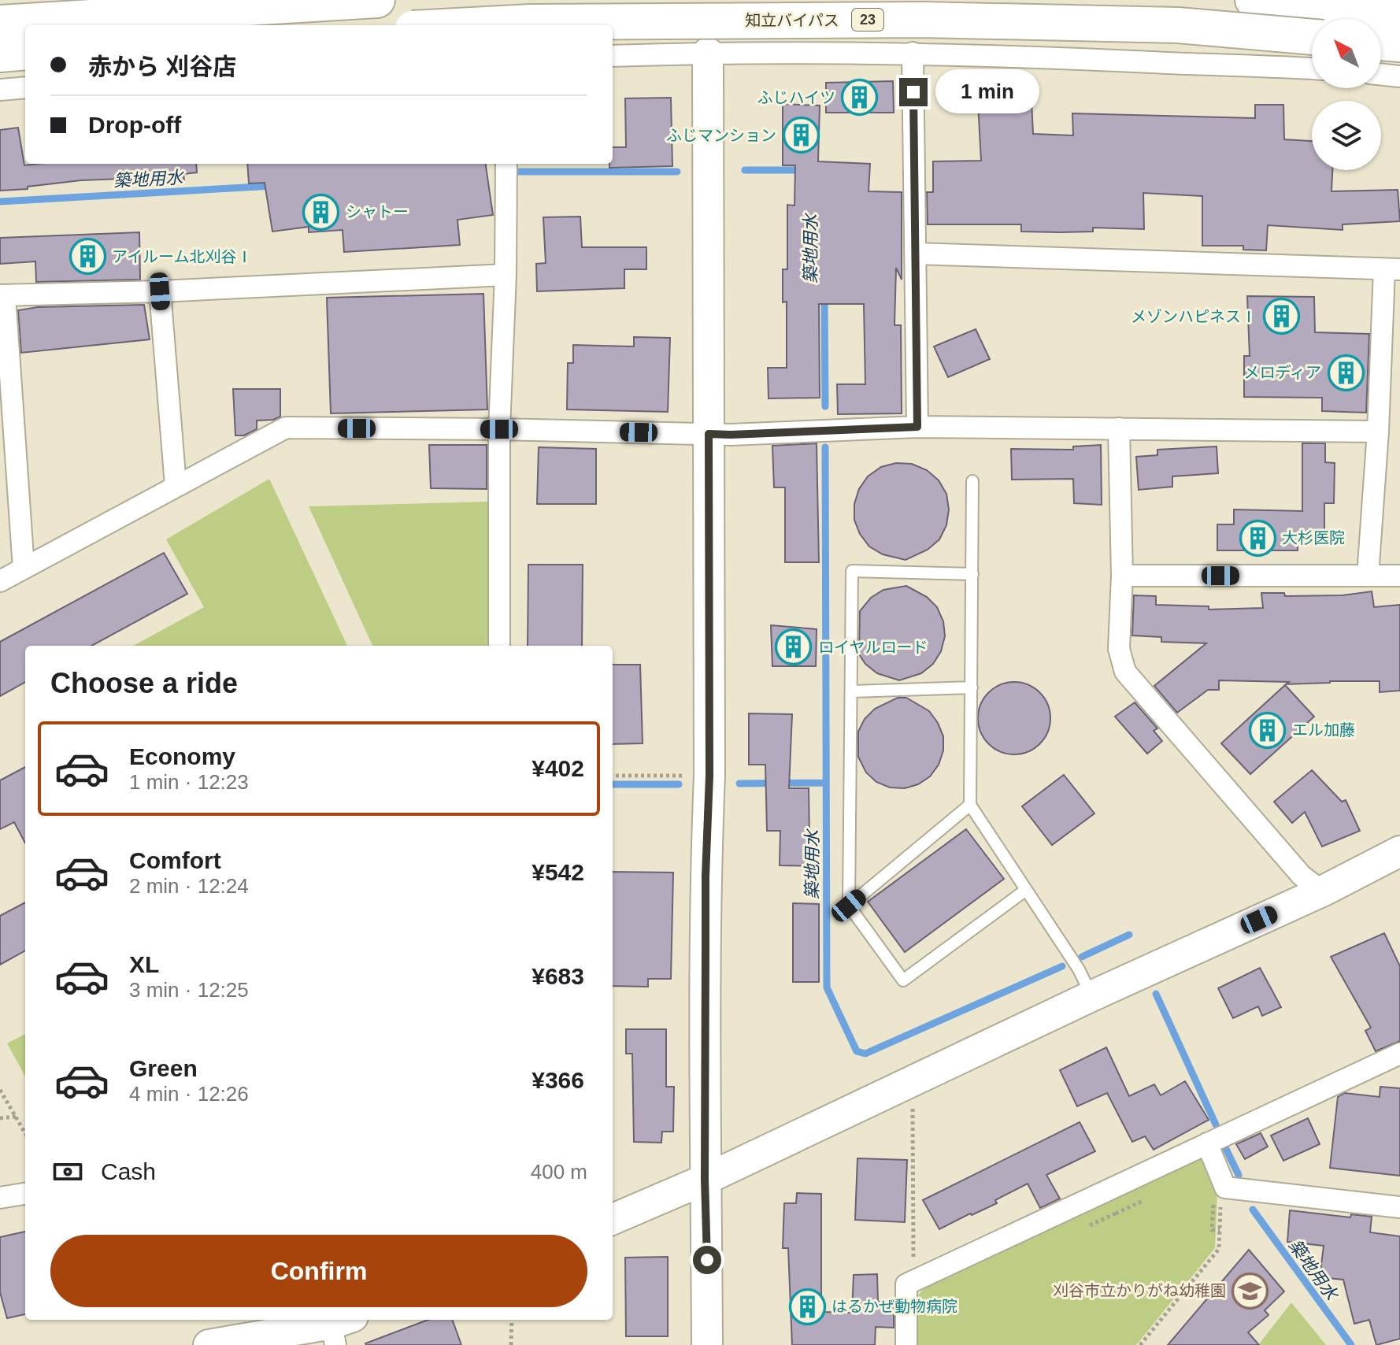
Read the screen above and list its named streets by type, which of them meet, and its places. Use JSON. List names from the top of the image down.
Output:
{
  "streets": {
    "highway": ["23", "知立バイパス"]
  },
  "water": ["築地用水"],
  "places": {
    "building": [
      "ふじハイツ",
      "ふじマンション",
      "シャトー",
      "アイルーム北刈谷Ⅰ",
      "メゾンハピネスⅠ",
      "メロディア",
      "大杉医院",
      "ロイヤルロード",
      "エル加藤",
      "はるかぜ動物病院"
    ],
    "school or university": ["刈谷市立かりがね幼稚園"]
  },
  "north": "top left",
  "page": {
    "banner": ["赤から 刈谷店", "Drop-off"],
    "bubble": "1 min",
    "heading": "Choose a ride",
    "list": [
      {
        "name": "Economy",
        "note": "1 min · 12:23",
        "value": "¥402"
      },
      {
        "name": "Comfort",
        "note": "2 min · 12:24",
        "value": "¥542"
      },
      {
        "name": "XL",
        "note": "3 min · 12:25",
        "value": "¥683"
      },
      {
        "name": "Green",
        "note": "4 min · 12:26",
        "value": "¥366"
      }
    ],
    "pay": ["Cash", "400 m"],
    "buttons": "Confirm"
  }
}
